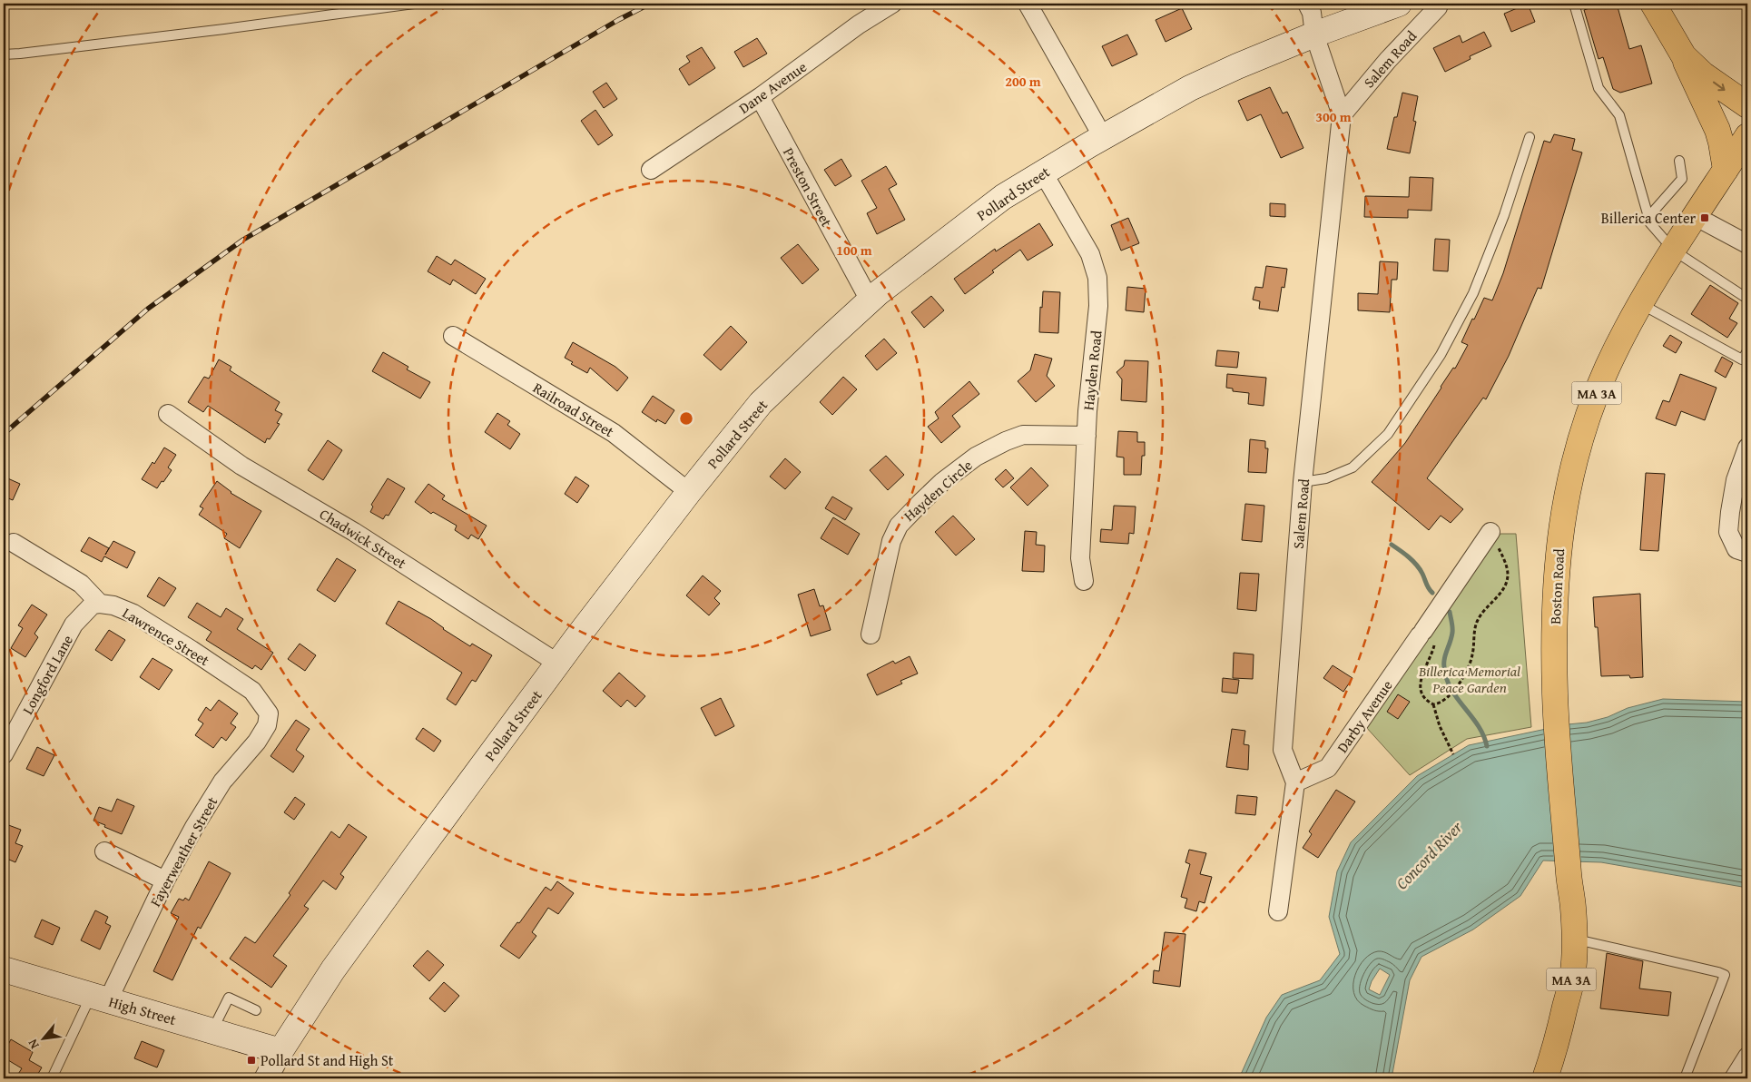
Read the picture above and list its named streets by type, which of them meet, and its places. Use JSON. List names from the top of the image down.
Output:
{
  "streets": {
    "main road": [
      "Pollard Street",
      "MA 3A",
      "Boston Road",
      "High Street"
    ],
    "street": [
      "Salem Road",
      "Dane Avenue",
      "Preston Street",
      "Hayden Road",
      "Railroad Street",
      "Hayden Circle",
      "Chadwick Street",
      "Lawrence Street",
      "Longford Lane",
      "Darby Avenue",
      "Fayerweather Street"
    ]
  },
  "crossings": [
    ["Salem Road", "Pollard Street"],
    ["Salem Road", "Darby Avenue"],
    ["Dane Avenue", "Preston Street"],
    ["Preston Street", "Pollard Street"],
    ["Pollard Street", "Hayden Road"],
    ["Pollard Street", "Railroad Street"],
    ["Pollard Street", "Chadwick Street"],
    ["Pollard Street", "High Street"],
    ["Hayden Road", "Hayden Circle"],
    ["Lawrence Street", "Longford Lane"],
    ["Lawrence Street", "Fayerweather Street"],
    ["Fayerweather Street", "High Street"]
  ],
  "water": ["Concord River"],
  "parks": ["Billerica Memorial Peace Garden"],
  "places": {
    "transit": ["Billerica Center", "Pollard St and High St"]
  },
  "north": "bottom left",
  "rings": ["200 m", "300 m", "100 m"]
}
